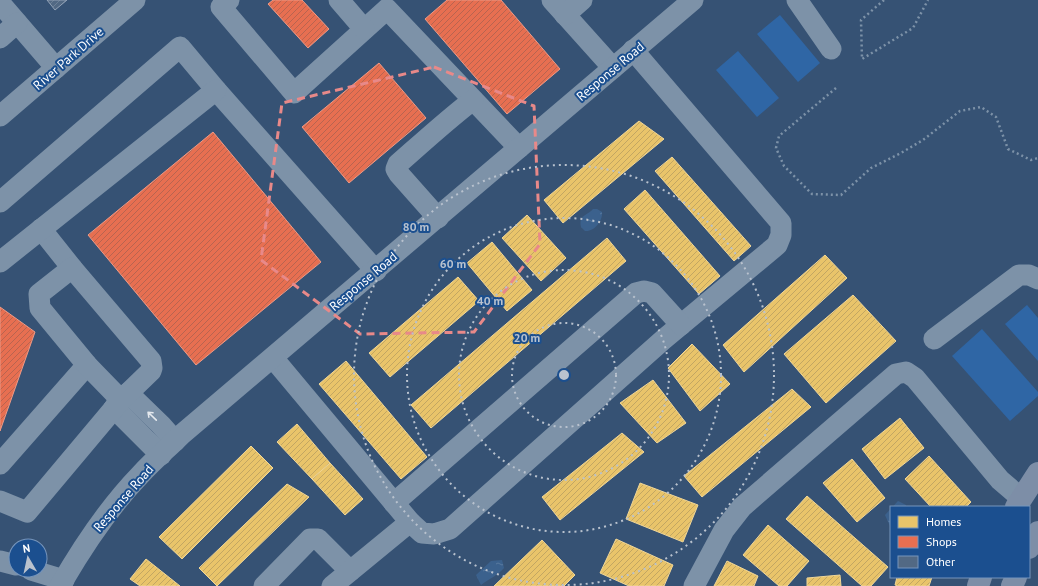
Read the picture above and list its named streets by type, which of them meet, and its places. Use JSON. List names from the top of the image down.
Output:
{
  "streets": {
    "street": ["River Park Drive", "Response Road"]
  },
  "legend": ["Homes", "Shops", "Other"],
  "north": "top",
  "rings": [
    "80 m",
    "60 m",
    "40 m",
    "20 m"
  ]
}
